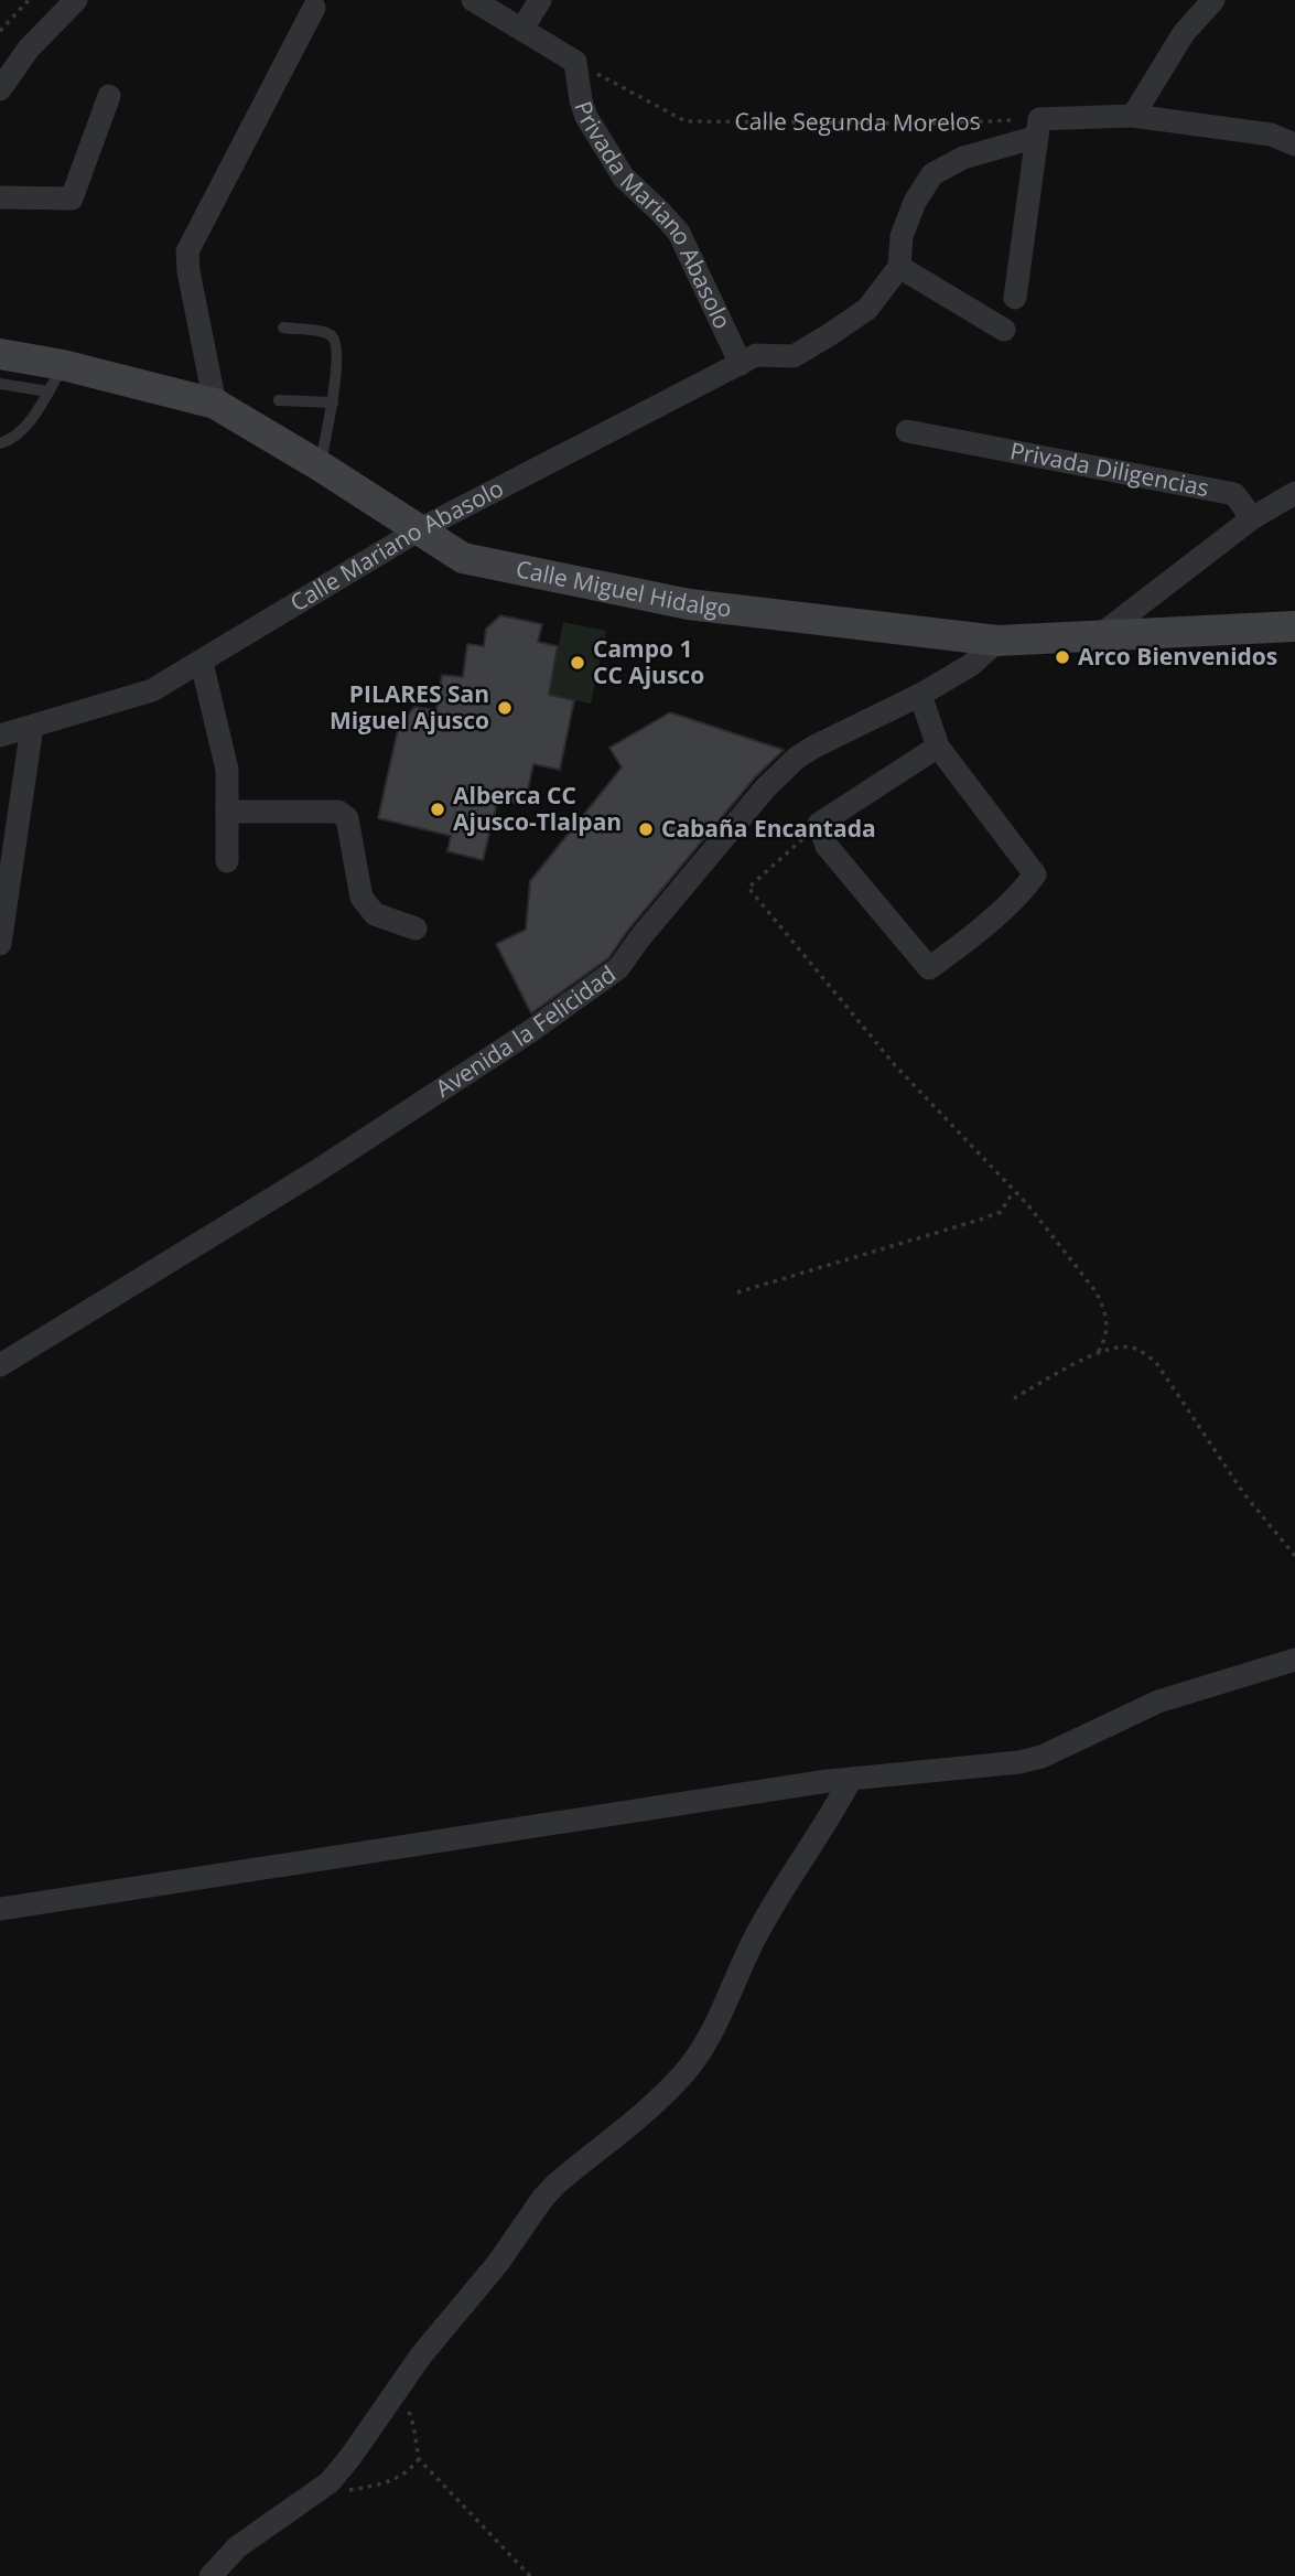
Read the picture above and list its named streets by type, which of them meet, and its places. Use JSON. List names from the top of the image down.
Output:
{
  "streets": {
    "main road": ["Calle Miguel Hidalgo"],
    "street": [
      "Privada Mariano Abasolo",
      "Privada Diligencias",
      "Calle Mariano Abasolo",
      "Avenida la Felicidad"
    ],
    "path": ["Calle Segunda Morelos"]
  },
  "crossings": [
    ["Calle Segunda Morelos", "Privada Mariano Abasolo"],
    ["Privada Mariano Abasolo", "Calle Mariano Abasolo"],
    ["Calle Mariano Abasolo", "Calle Miguel Hidalgo"],
    ["Calle Miguel Hidalgo", "Avenida la Felicidad"]
  ],
  "places": [
    "Arco Bienvenidos",
    "Campo 1 CC Ajusco",
    "PILARES San Miguel Ajusco",
    "Alberca CC Ajusco-Tlalpan",
    "Cabaña Encantada"
  ]
}
